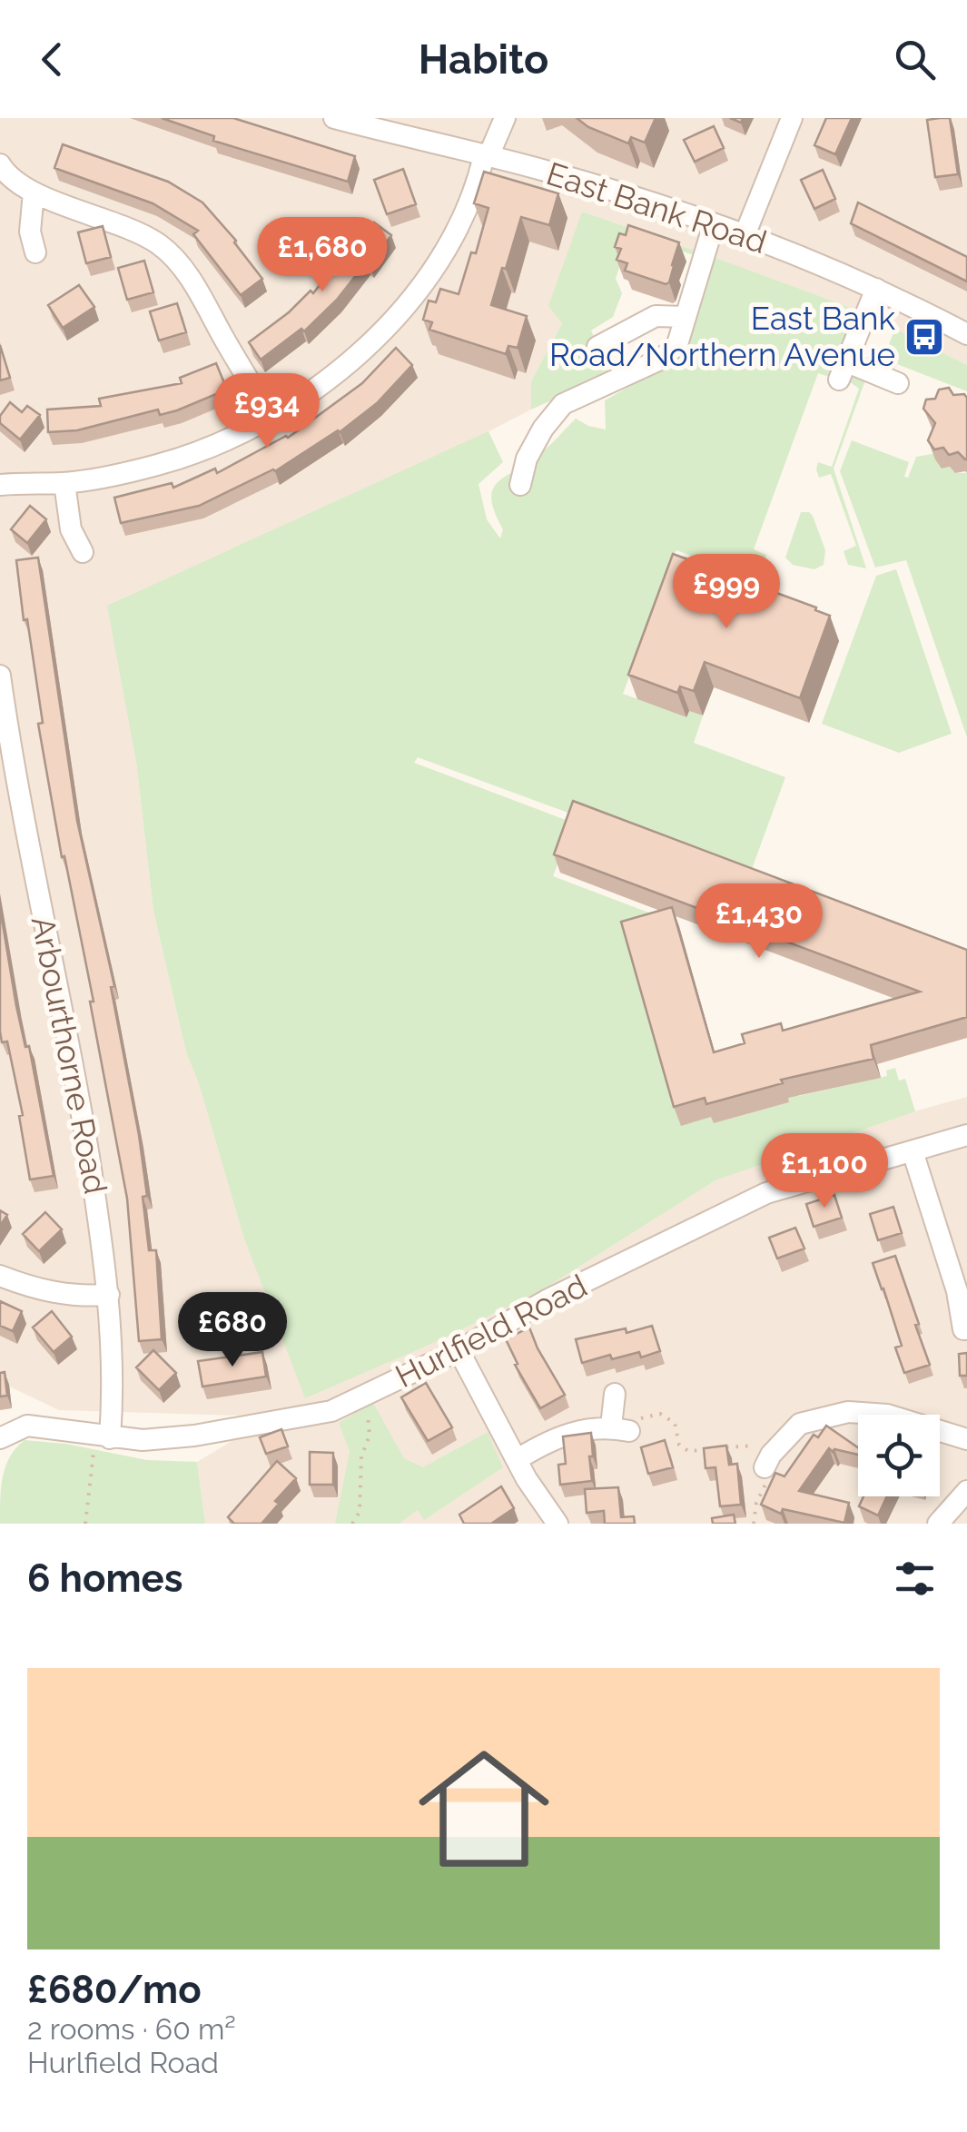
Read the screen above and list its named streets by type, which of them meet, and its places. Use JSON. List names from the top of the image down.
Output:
{
  "streets": {
    "street": ["East Bank Road", "Arbourthorne Road", "Hurlfield Road"]
  },
  "crossings": [
    ["Arbourthorne Road", "Hurlfield Road"]
  ],
  "places": {
    "bus stop": ["East Bank Road/Northern Avenue"]
  },
  "page": {
    "header": "Habito",
    "price": [
      "£1,680",
      "£934",
      "£999",
      "£1,430",
      "£1,100",
      "£680"
    ],
    "heading": "6 homes",
    "list": [
      {
        "name": "£680/mo",
        "note": "2 rooms · 60 m² · Hurlfield Road"
      }
    ]
  }
}
